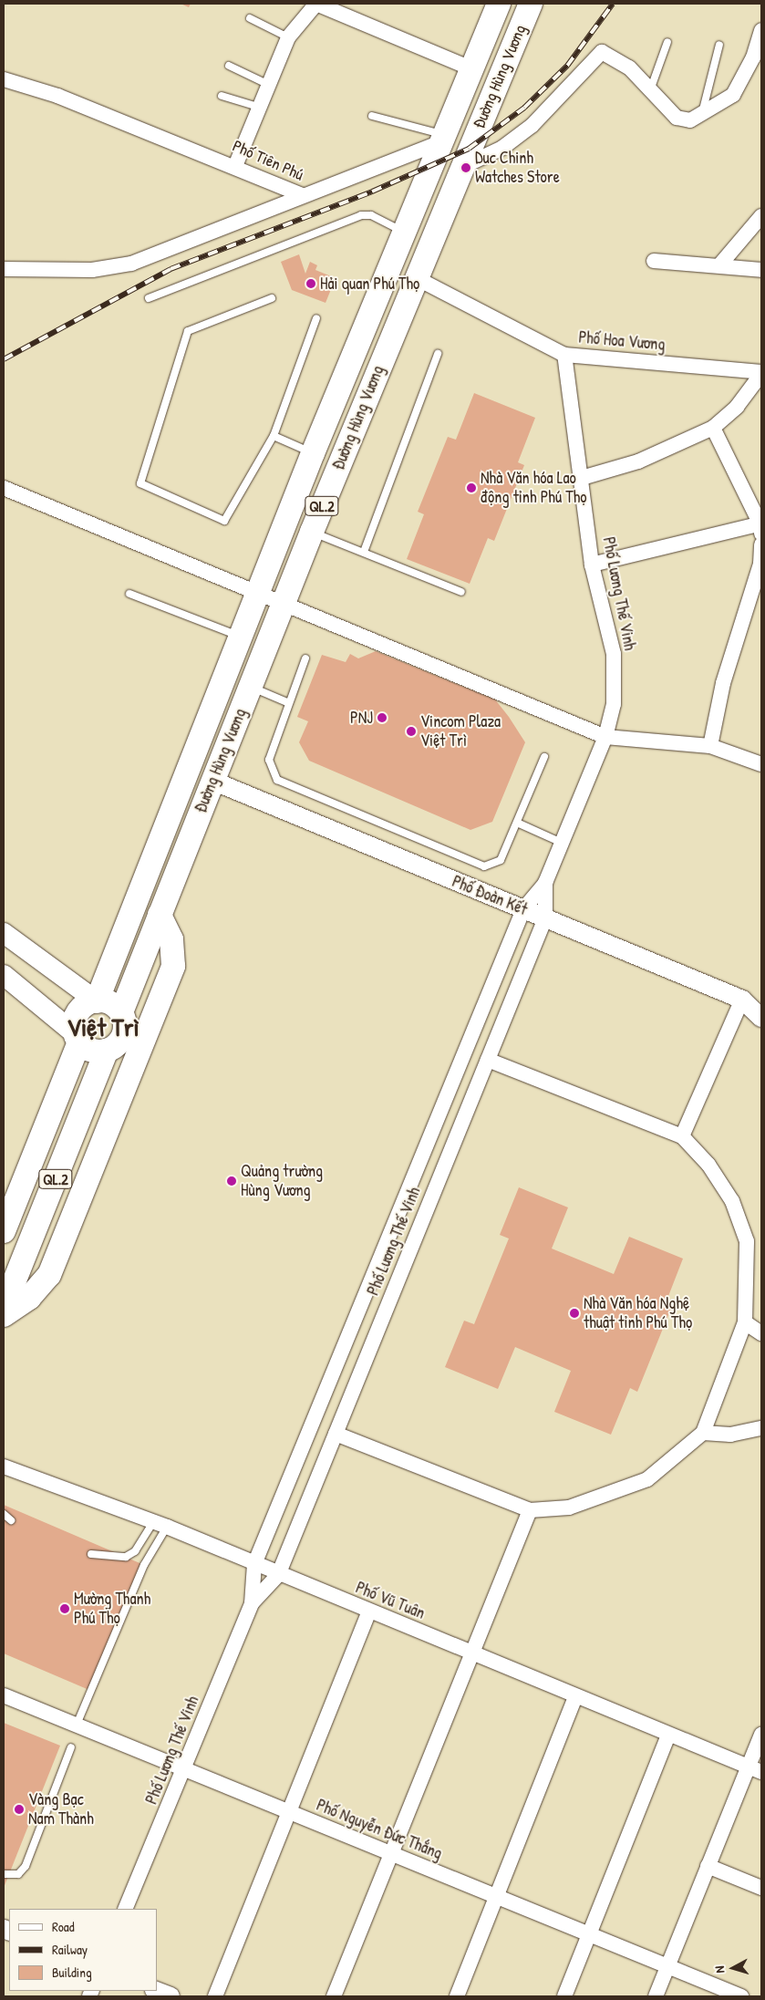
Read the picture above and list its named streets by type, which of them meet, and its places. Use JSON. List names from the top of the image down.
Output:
{
  "streets": {
    "main road": ["Đường Hùng Vương", "QL.2"],
    "street": [
      "Phố Tiên Phú",
      "Phố Hoa Vương",
      "Phố Lương Thế Vinh",
      "Phố Đoàn Kết",
      "Phố Vũ Tuân",
      "Phố Nguyễn Đức Thắng"
    ]
  },
  "crossings": [
    ["Đường Hùng Vương", "Phố Hoa Vương"],
    ["Đường Hùng Vương", "QL.2"],
    ["Đường Hùng Vương", "Phố Đoàn Kết"],
    ["Phố Hoa Vương", "Phố Lương Thế Vinh"],
    ["Phố Lương Thế Vinh", "Phố Đoàn Kết"],
    ["Phố Lương Thế Vinh", "Phố Vũ Tuân"],
    ["Phố Lương Thế Vinh", "Phố Nguyễn Đức Thắng"]
  ],
  "districts": ["Việt Trì"],
  "places": [
    "Duc Chinh Watches Store",
    "Hải quan Phú Thọ",
    "Nhà Văn hóa Lao động tỉnh Phú Thọ",
    "PNJ",
    "Vincom Plaza Việt Trì",
    "Quảng trường Hùng Vương",
    "Nhà Văn hóa Nghệ thuật tỉnh Phú Thọ",
    "Mường Thanh Phú Thọ",
    "Vàng Bạc Nam Thành"
  ],
  "legend": ["Road", "Railway", "Building"],
  "north": "left"
}
